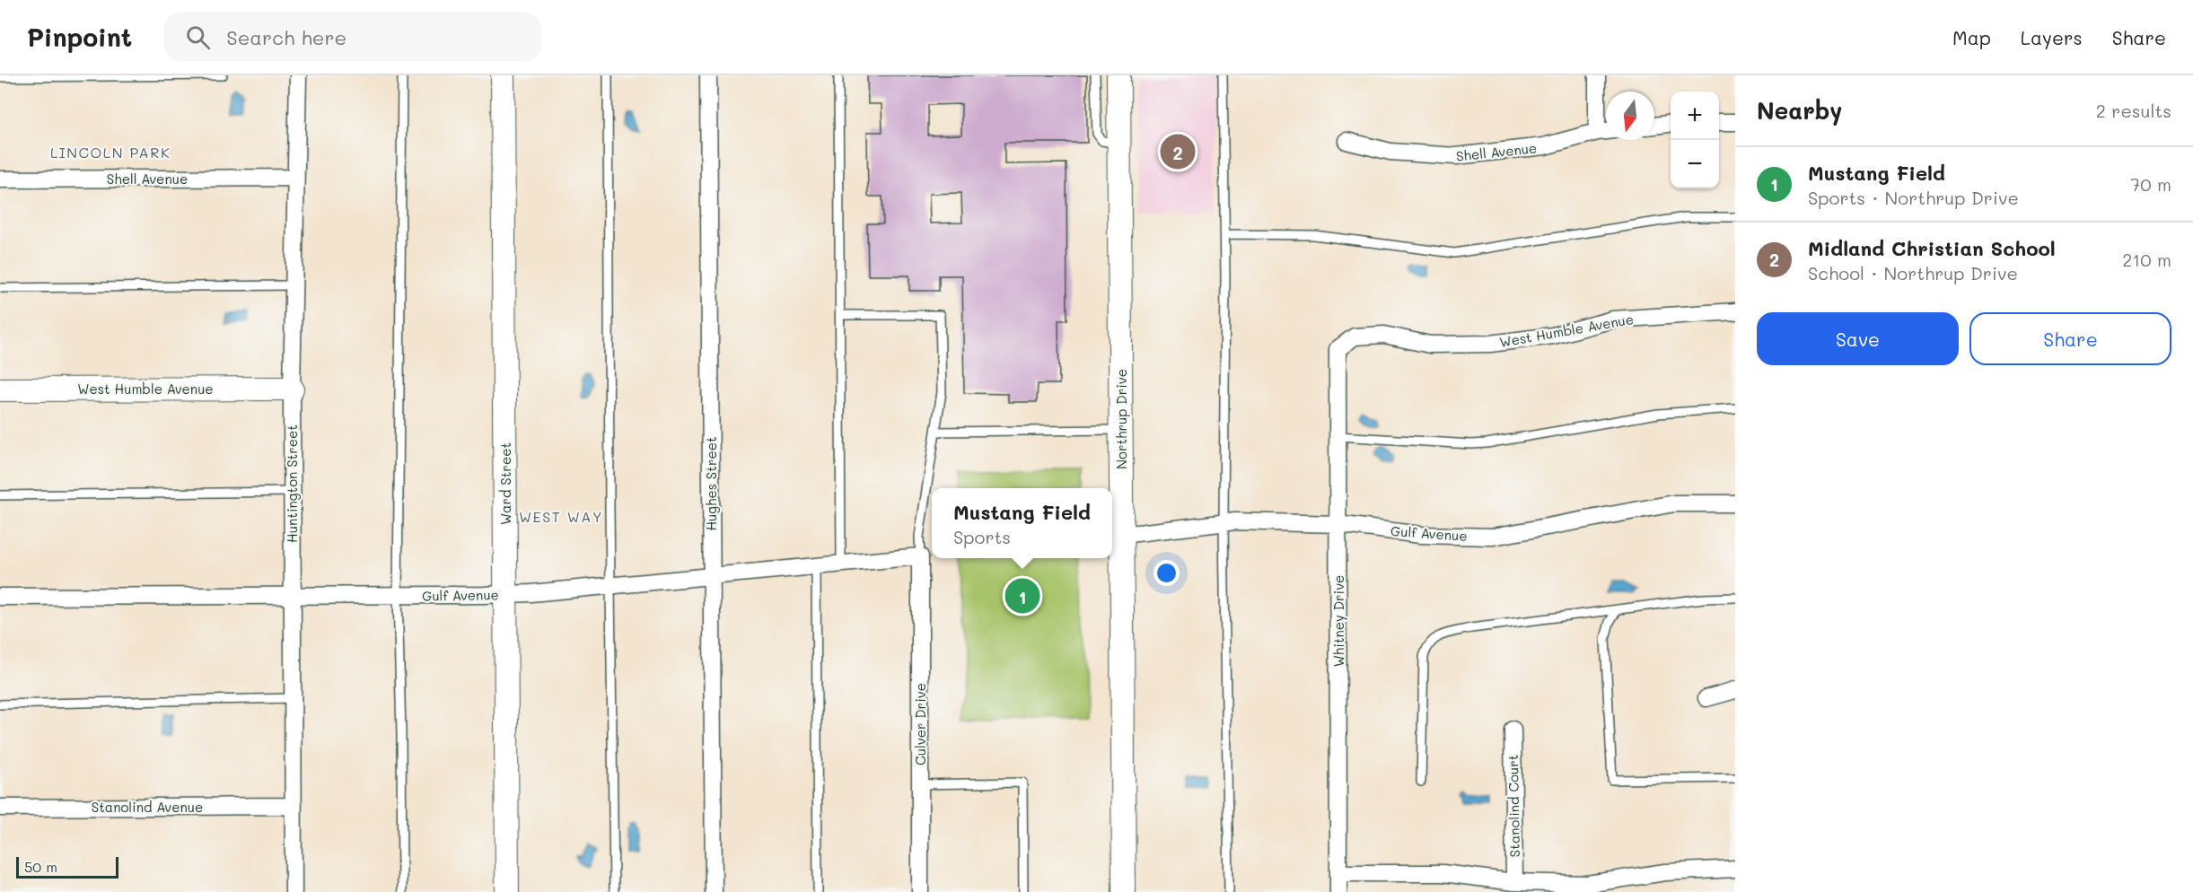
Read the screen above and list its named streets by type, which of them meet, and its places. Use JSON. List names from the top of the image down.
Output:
{
  "streets": {
    "street": [
      "Shell Avenue",
      "West Humble Avenue",
      "Northrup Drive",
      "Huntington Street",
      "Ward Street",
      "Hughes Street",
      "Gulf Avenue",
      "Whitney Drive",
      "Culver Drive",
      "Stanolind Court",
      "Stanolind Avenue"
    ]
  },
  "crossings": [
    ["Shell Avenue", "Huntington Street"],
    ["West Humble Avenue", "Huntington Street"],
    ["West Humble Avenue", "Whitney Drive"],
    ["Northrup Drive", "Gulf Avenue"],
    ["Huntington Street", "Gulf Avenue"],
    ["Huntington Street", "Stanolind Avenue"],
    ["Ward Street", "Gulf Avenue"],
    ["Hughes Street", "Gulf Avenue"],
    ["Gulf Avenue", "Whitney Drive"],
    ["Gulf Avenue", "Culver Drive"]
  ],
  "districts": ["LINCOLN PARK", "WEST WAY"],
  "scale_bar": "50 m",
  "north": "bottom",
  "page": {
    "header": "Pinpoint",
    "search": "Search here",
    "nav": ["Map", "Layers", "Share"],
    "heading": ["Nearby", "2 results"],
    "map_buttons": ["+", "−"],
    "pins": ["2", "1"],
    "list": [
      {
        "mark": "1",
        "name": "Mustang Field",
        "note": "Sports · Northrup Drive",
        "value": "70 m"
      },
      {
        "mark": "2",
        "name": "Midland Christian School",
        "note": "School · Northrup Drive",
        "value": "210 m"
      }
    ],
    "buttons": ["Save", "Share"],
    "popup": ["Mustang Field", "Sports"],
    "scale": "50 m"
  }
}
